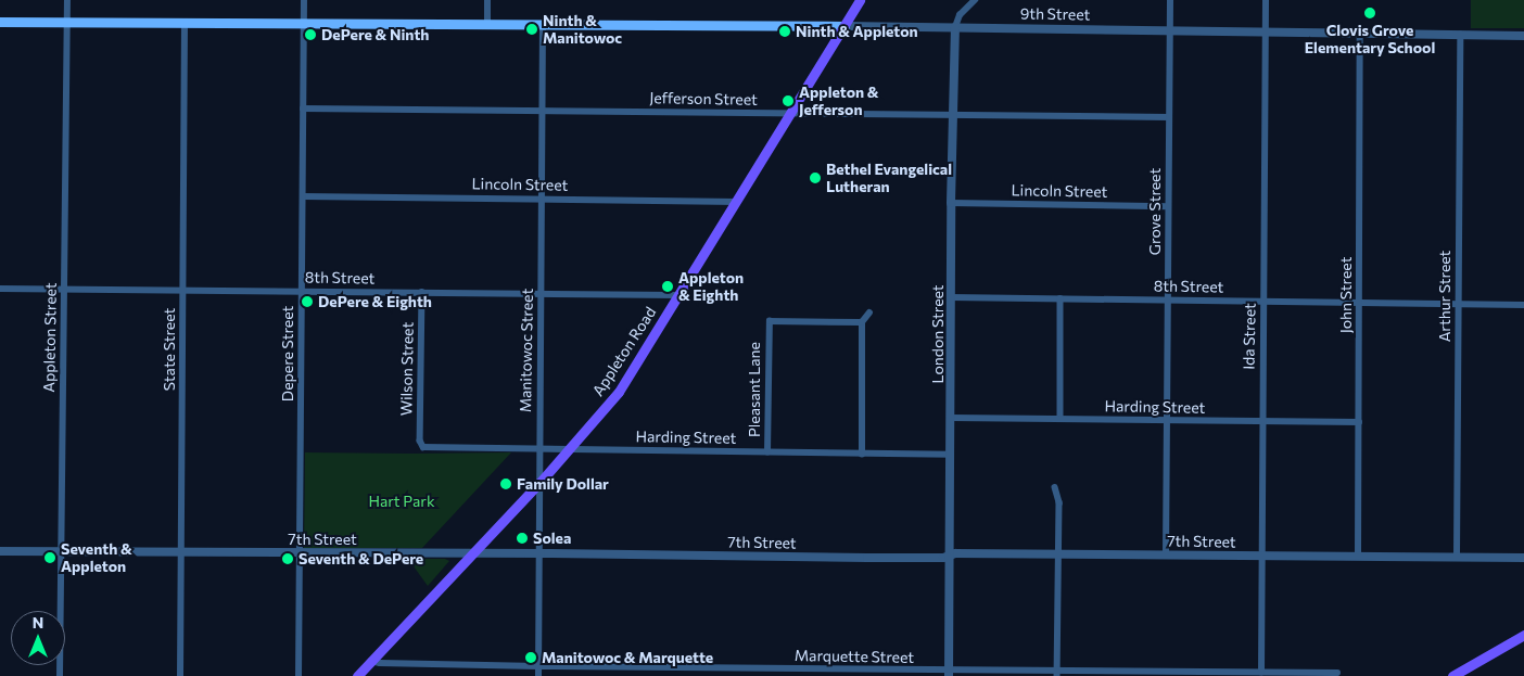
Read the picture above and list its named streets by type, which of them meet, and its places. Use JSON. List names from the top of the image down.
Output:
{
  "streets": {
    "main road": ["9th Street", "Appleton Road"],
    "street": [
      "Jefferson Street",
      "Lincoln Street",
      "Grove Street",
      "8th Street",
      "John Street",
      "Arthur Street",
      "London Street",
      "Ida Street",
      "Appleton Street",
      "State Street",
      "Manitowoc Street",
      "Depere Street",
      "Wilson Street",
      "Pleasant Lane",
      "Harding Street",
      "7th Street",
      "Marquette Street"
    ]
  },
  "crossings": [
    ["9th Street", "Grove Street"],
    ["9th Street", "John Street"],
    ["9th Street", "Arthur Street"],
    ["9th Street", "London Street"],
    ["9th Street", "Ida Street"],
    ["9th Street", "Appleton Street"],
    ["9th Street", "State Street"],
    ["9th Street", "Manitowoc Street"],
    ["9th Street", "Appleton Road"],
    ["9th Street", "Depere Street"],
    ["Jefferson Street", "Grove Street"],
    ["Jefferson Street", "London Street"],
    ["Jefferson Street", "Manitowoc Street"],
    ["Jefferson Street", "Appleton Road"],
    ["Jefferson Street", "Depere Street"],
    ["Lincoln Street", "Grove Street"],
    ["Lincoln Street", "London Street"],
    ["Lincoln Street", "Manitowoc Street"],
    ["Lincoln Street", "Appleton Road"],
    ["Lincoln Street", "Depere Street"],
    ["Grove Street", "8th Street"],
    ["Grove Street", "Harding Street"],
    ["Grove Street", "7th Street"],
    ["8th Street", "John Street"],
    ["8th Street", "Arthur Street"],
    ["8th Street", "London Street"],
    ["8th Street", "Ida Street"],
    ["8th Street", "Appleton Street"],
    ["8th Street", "State Street"],
    ["8th Street", "Manitowoc Street"],
    ["8th Street", "Appleton Road"],
    ["8th Street", "Depere Street"],
    ["8th Street", "Wilson Street"],
    ["John Street", "Harding Street"],
    ["John Street", "7th Street"],
    ["Arthur Street", "7th Street"],
    ["London Street", "Harding Street"],
    ["London Street", "7th Street"],
    ["London Street", "Marquette Street"],
    ["Ida Street", "Harding Street"],
    ["Ida Street", "7th Street"],
    ["Ida Street", "Marquette Street"],
    ["Appleton Street", "7th Street"],
    ["State Street", "7th Street"],
    ["Manitowoc Street", "Appleton Road"],
    ["Manitowoc Street", "Harding Street"],
    ["Manitowoc Street", "7th Street"],
    ["Manitowoc Street", "Marquette Street"],
    ["Appleton Road", "Harding Street"],
    ["Appleton Road", "7th Street"],
    ["Appleton Road", "Marquette Street"],
    ["Depere Street", "7th Street"],
    ["Wilson Street", "Harding Street"],
    ["Pleasant Lane", "Harding Street"]
  ],
  "parks": ["Hart Park"],
  "places": [
    "Clovis Grove Elementary School",
    "Ninth & Manitowoc",
    "Ninth & Appleton",
    "DePere & Ninth",
    "Appleton & Jefferson",
    "Bethel Evangelical Lutheran",
    "Appleton & Eighth",
    "DePere & Eighth",
    "Family Dollar",
    "Solea",
    "Seventh & Appleton",
    "Seventh & DePere",
    "Manitowoc & Marquette"
  ],
  "north": "top"
}
